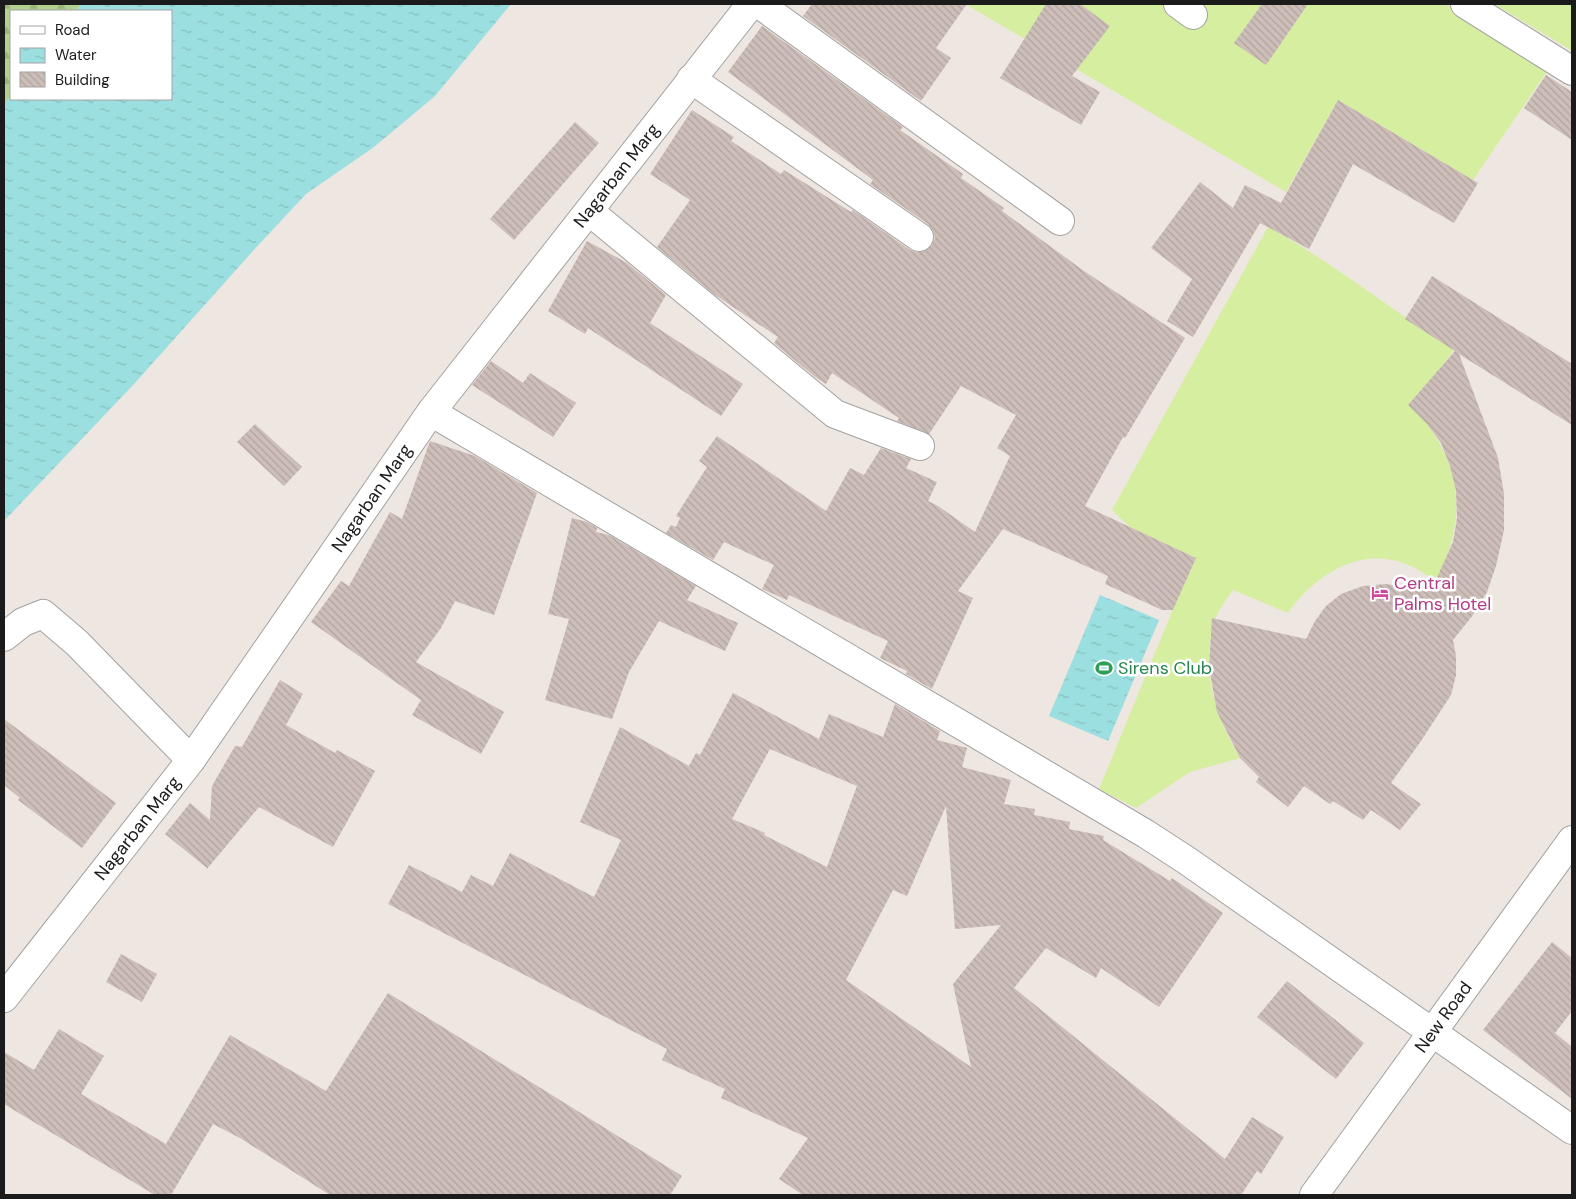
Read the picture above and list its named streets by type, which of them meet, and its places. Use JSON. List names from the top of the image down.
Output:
{
  "streets": {
    "street": ["Nagarban Marg", "New Road"]
  },
  "places": {
    "hotel": ["Central Palms Hotel"],
    "sports": ["Sirens Club"]
  },
  "legend": ["Road", "Water", "Building"]
}
